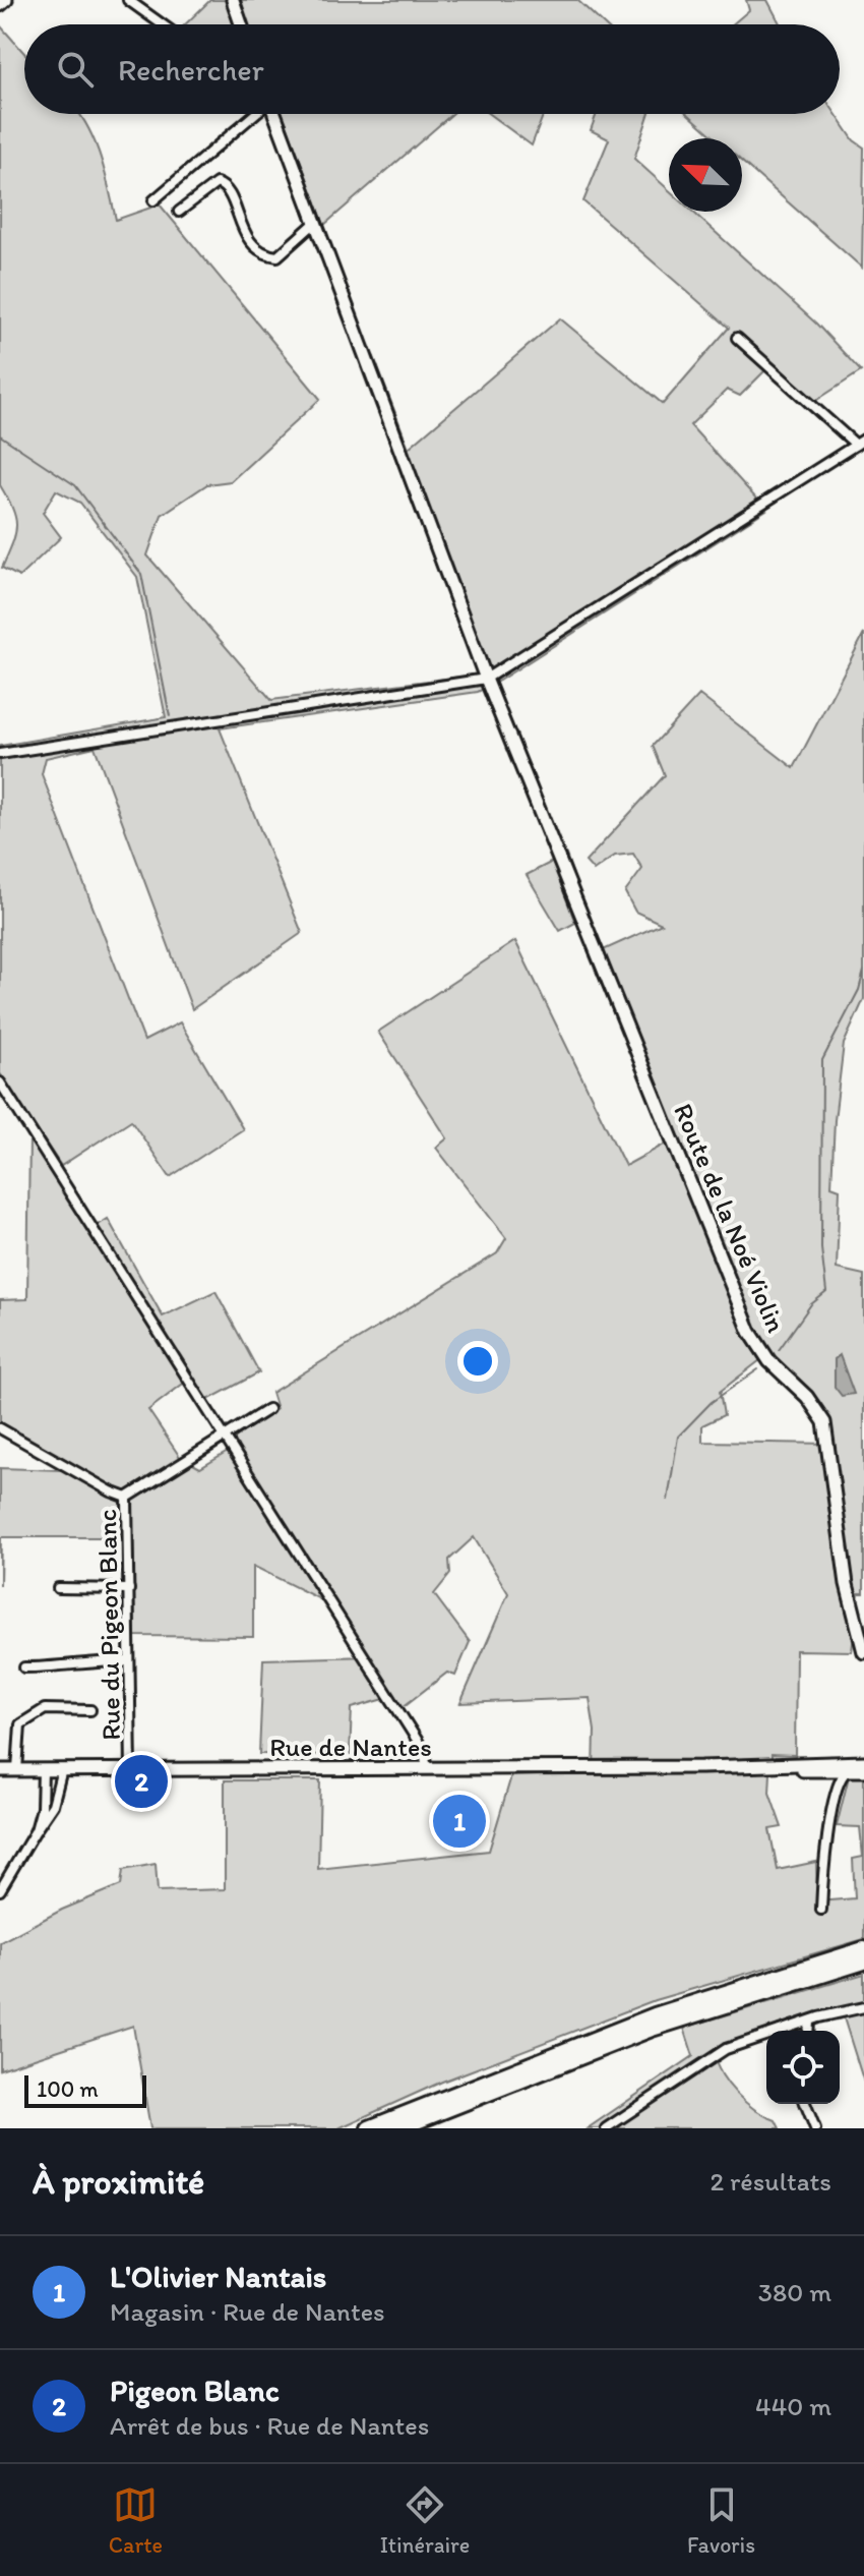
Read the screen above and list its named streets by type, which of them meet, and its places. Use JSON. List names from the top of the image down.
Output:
{
  "streets": {
    "street": ["Route de la Noé Violin", "Rue du Pigeon Blanc", "Rue de Nantes"]
  },
  "crossings": [
    ["Rue du Pigeon Blanc", "Rue de Nantes"]
  ],
  "scale_bar": "100 m",
  "north": "top left",
  "page": {
    "search": "Rechercher",
    "pins": ["2", "1"],
    "scale": "100 m",
    "heading": ["À proximité", "2 résultats"],
    "list": [
      {
        "mark": "1",
        "name": "L'Olivier Nantais",
        "note": "Magasin · Rue de Nantes",
        "value": "380 m"
      },
      {
        "mark": "2",
        "name": "Pigeon Blanc",
        "note": "Arrêt de bus · Rue de Nantes",
        "value": "440 m"
      }
    ],
    "nav": ["Carte", "Itinéraire", "Favoris"]
  }
}
